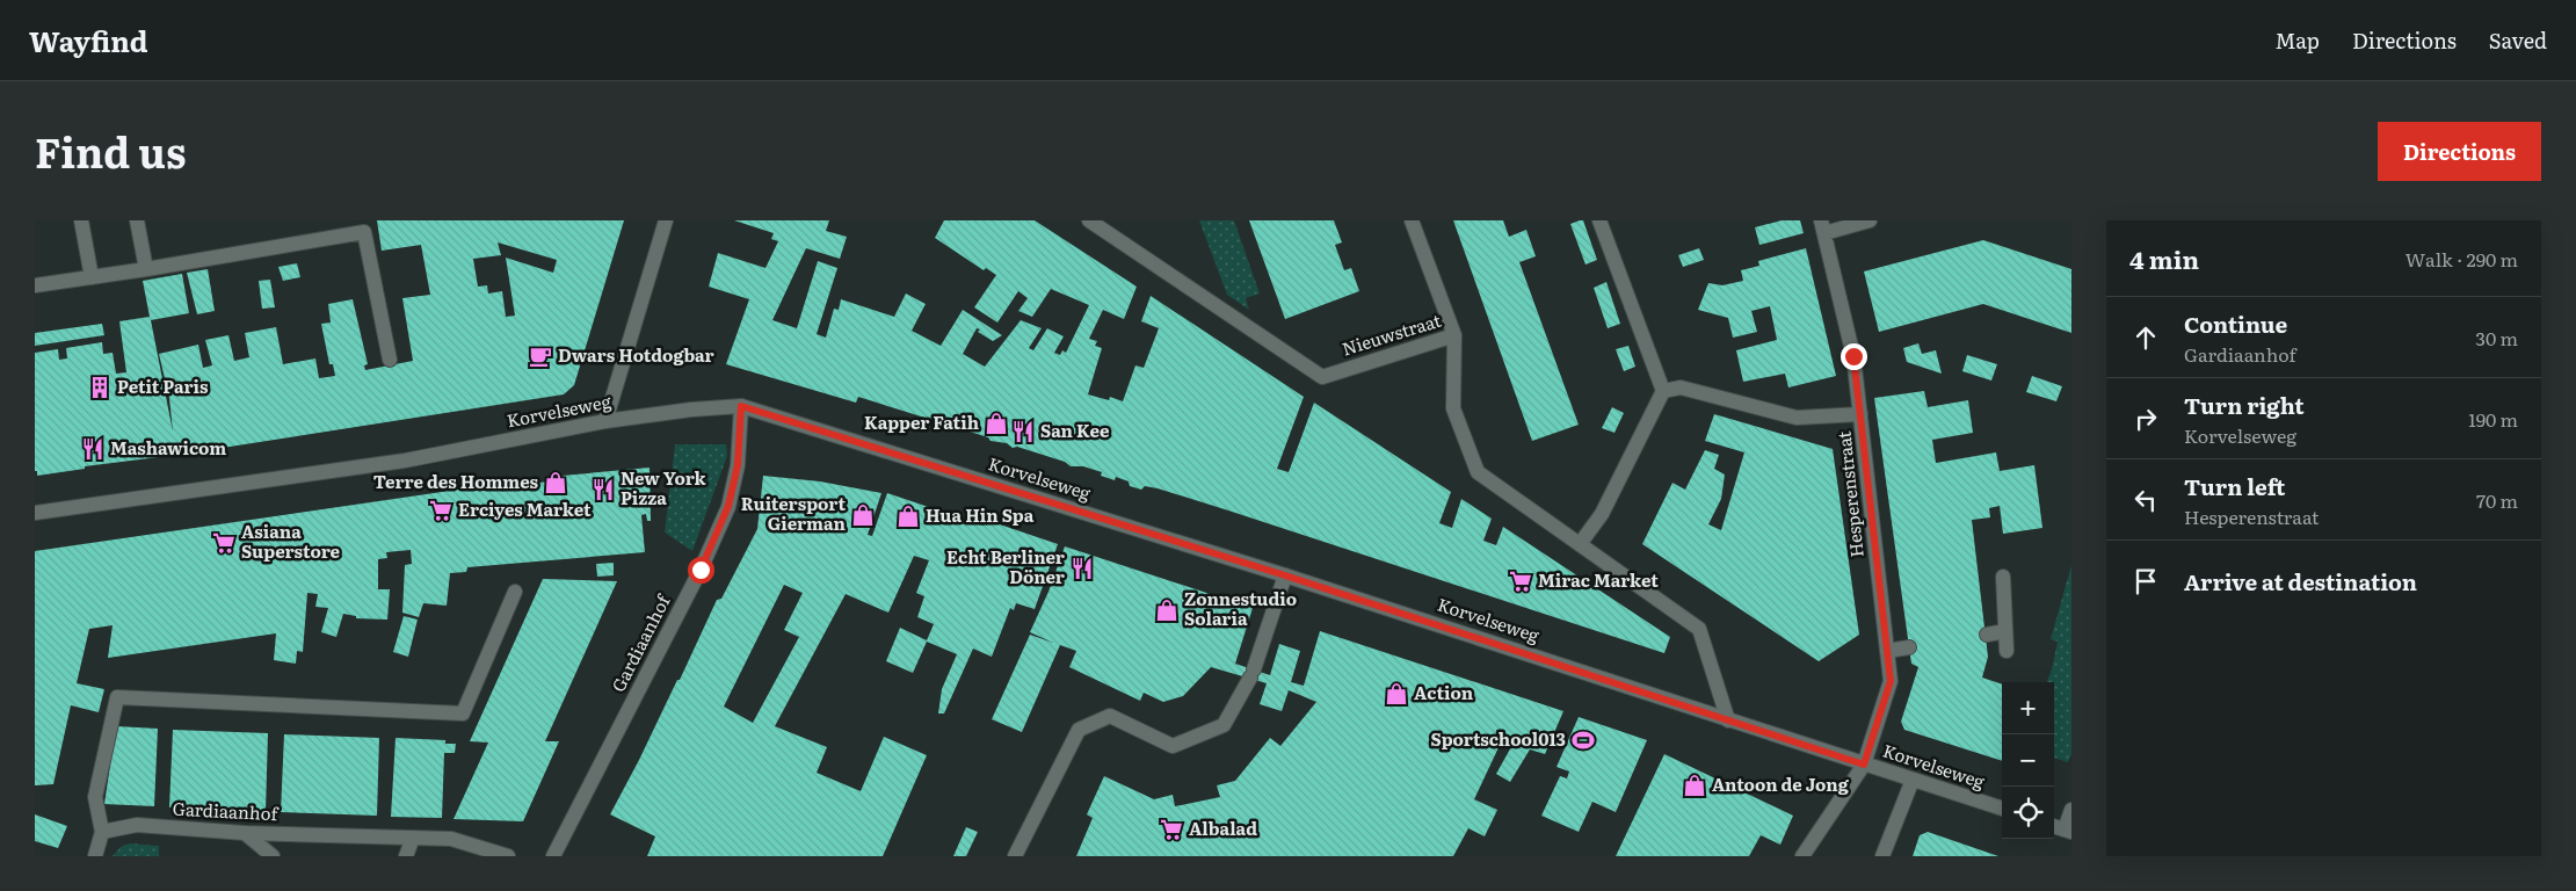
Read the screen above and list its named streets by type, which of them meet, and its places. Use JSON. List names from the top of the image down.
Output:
{
  "streets": {
    "street": [
      "Nieuwstraat",
      "Korvelseweg",
      "Hesperenstraat",
      "Gardiaanhof"
    ]
  },
  "crossings": [
    ["Nieuwstraat", "Korvelseweg"],
    ["Korvelseweg", "Hesperenstraat"],
    ["Korvelseweg", "Gardiaanhof"]
  ],
  "places": {
    "cafe": ["Dwars Hotdogbar"],
    "building": ["Petit Paris"],
    "shop": [
      "Kapper Fatih",
      "Terre des Hommes",
      "Ruitersport Gierman",
      "Hua Hin Spa",
      "Zonnestudio Solaria",
      "Action",
      "Antoon de Jong"
    ],
    "restaurant": [
      "San Kee",
      "Mashawicom",
      "New York Pizza",
      "Echt Berliner Döner"
    ],
    "supermarket": [
      "Erciyes Market",
      "Asiana Superstore",
      "Mirac Market",
      "Albalad"
    ],
    "sports": ["Sportschool013"]
  },
  "page": {
    "header": "Wayfind",
    "nav": ["Map", "Directions", "Saved"],
    "title": "Find us",
    "buttons": "Directions",
    "heading": ["4 min", "Walk · 290 m"],
    "list": [
      ["Continue", "Gardiaanhof", "30 m"],
      ["Turn right", "Korvelseweg", "190 m"],
      ["Turn left", "Hesperenstraat", "70 m"],
      "Arrive at destination"
    ],
    "map_buttons": ["+", "−"]
  }
}
